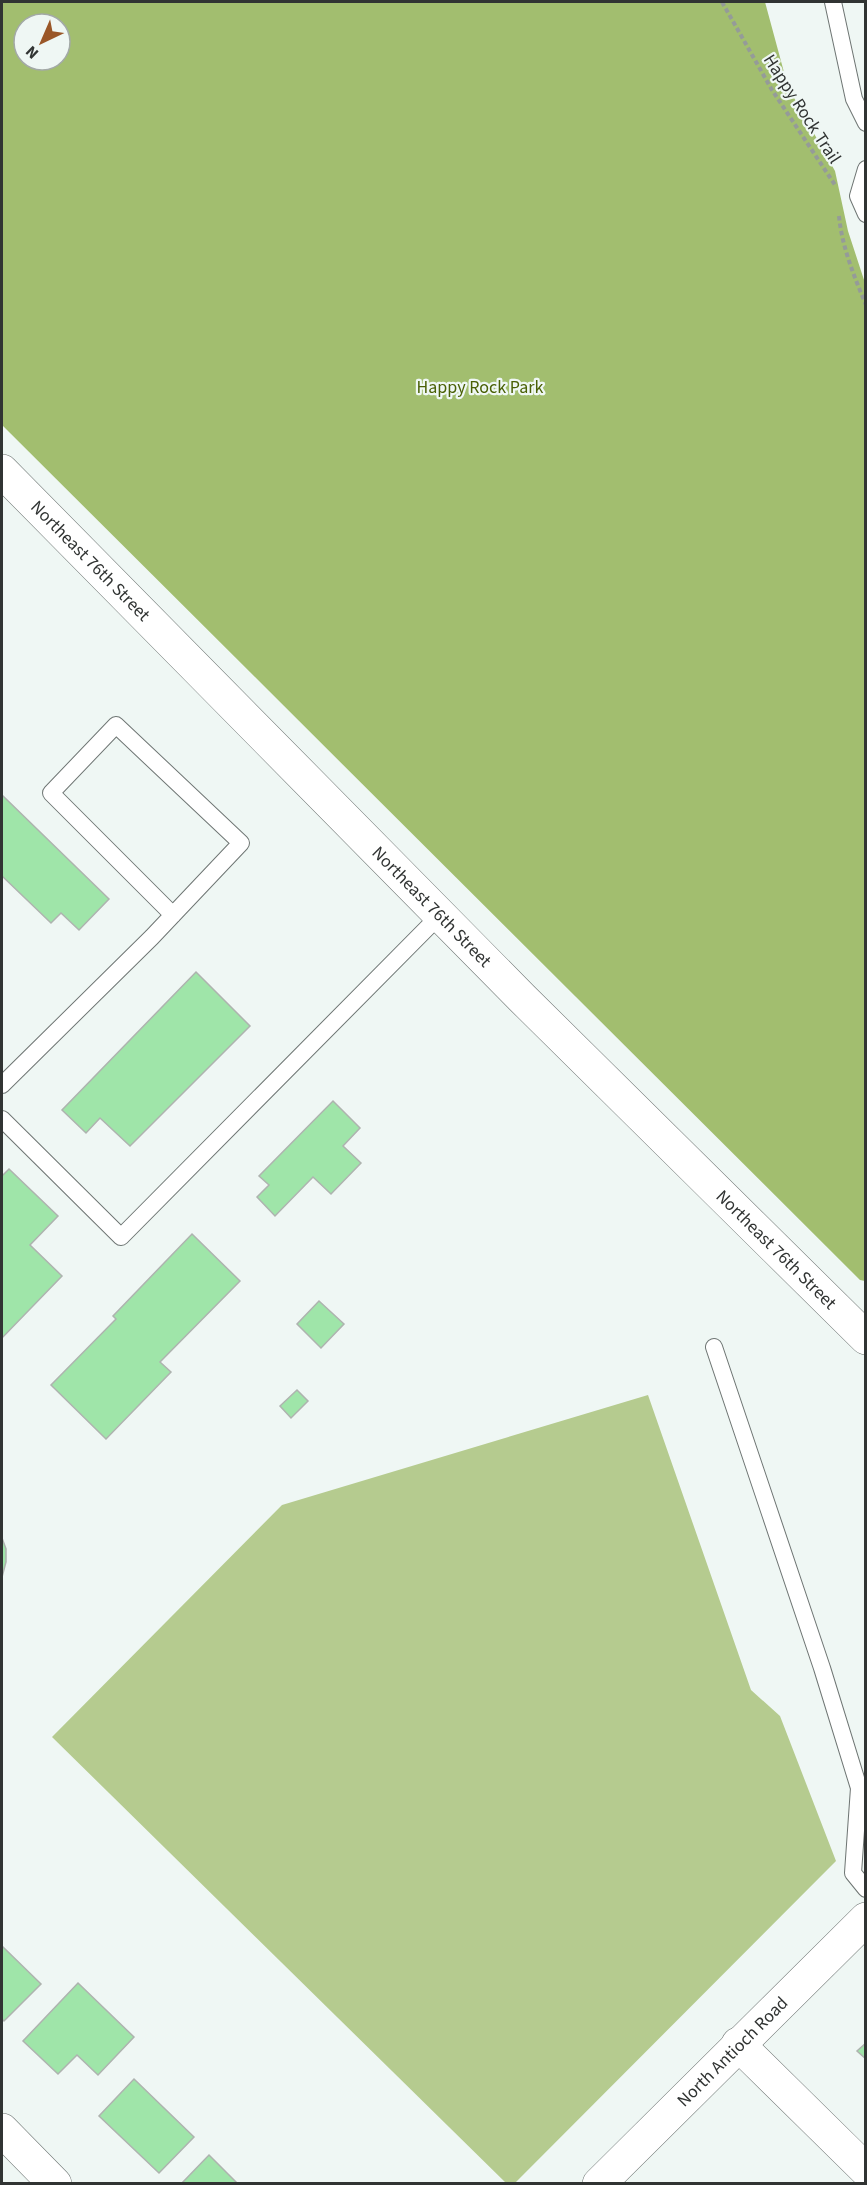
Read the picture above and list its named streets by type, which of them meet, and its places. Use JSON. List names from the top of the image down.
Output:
{
  "streets": {
    "street": ["Northeast 76th Street", "North Antioch Road"],
    "path": ["Happy Rock Trail"]
  },
  "parks": ["Happy Rock Park"],
  "north": "bottom left"
}
